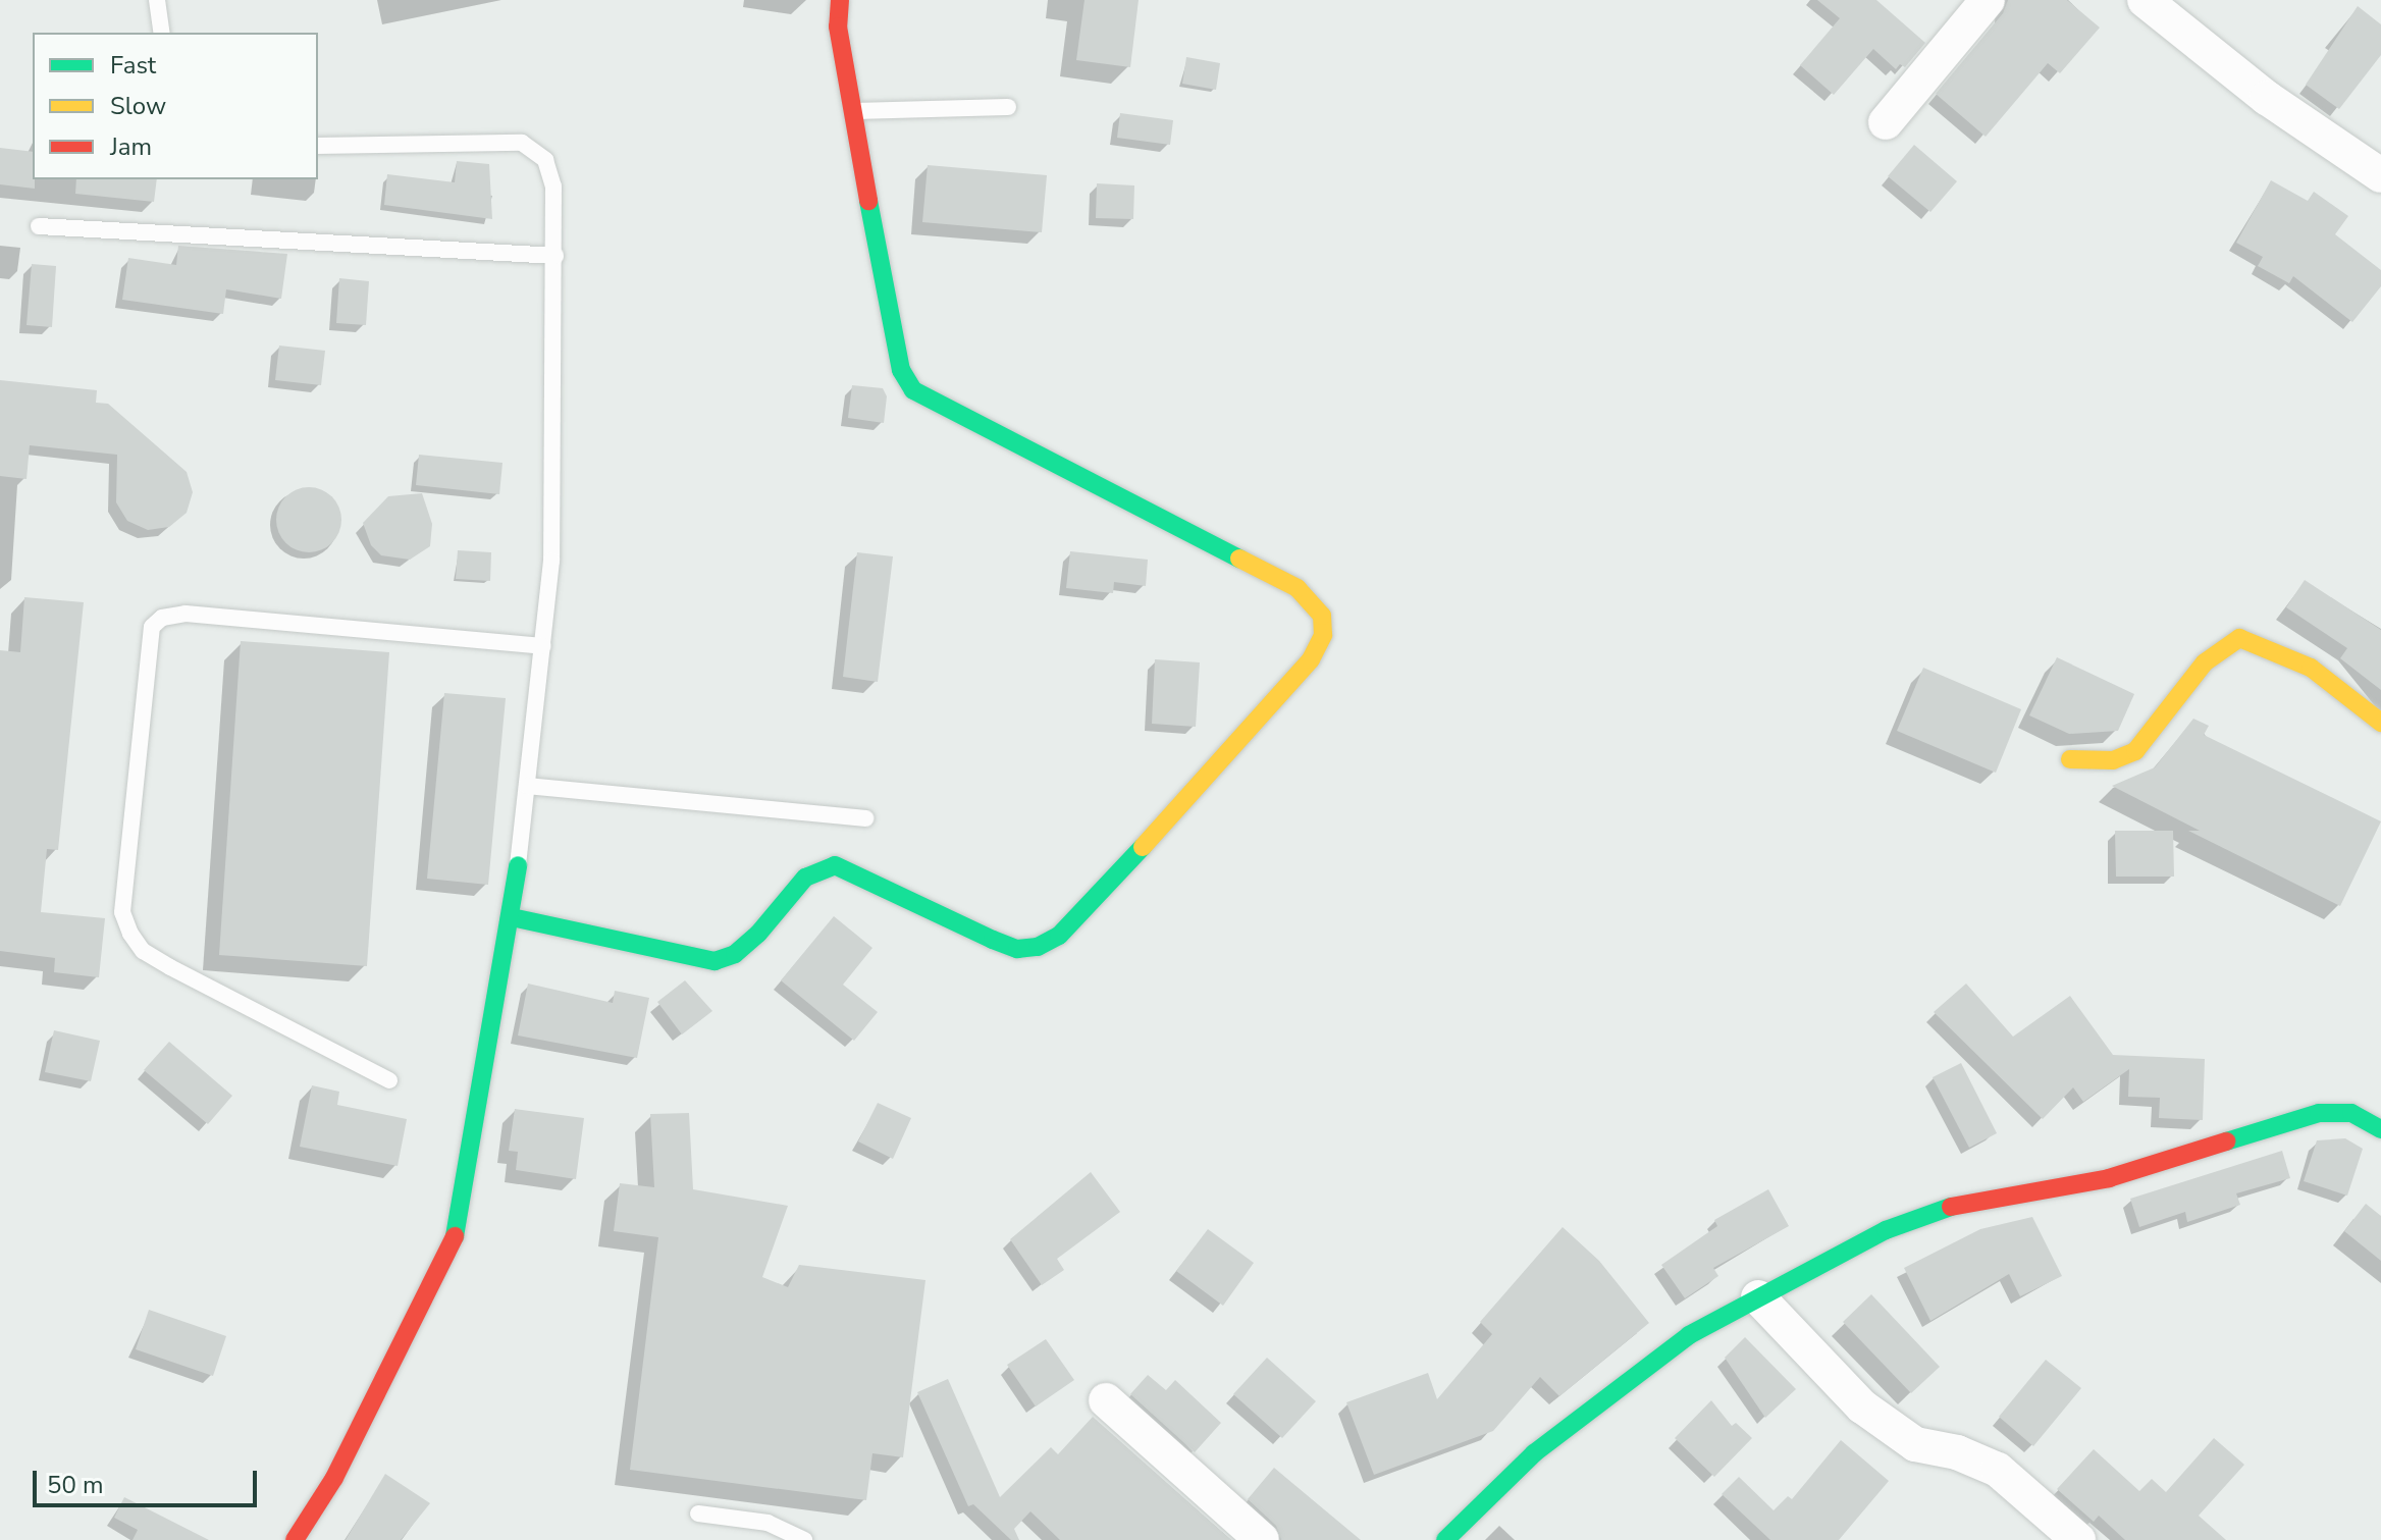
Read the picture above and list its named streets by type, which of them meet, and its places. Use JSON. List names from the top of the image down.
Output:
{
  "legend": ["Fast", "Slow", "Jam"],
  "scale_bar": "50 m"
}
